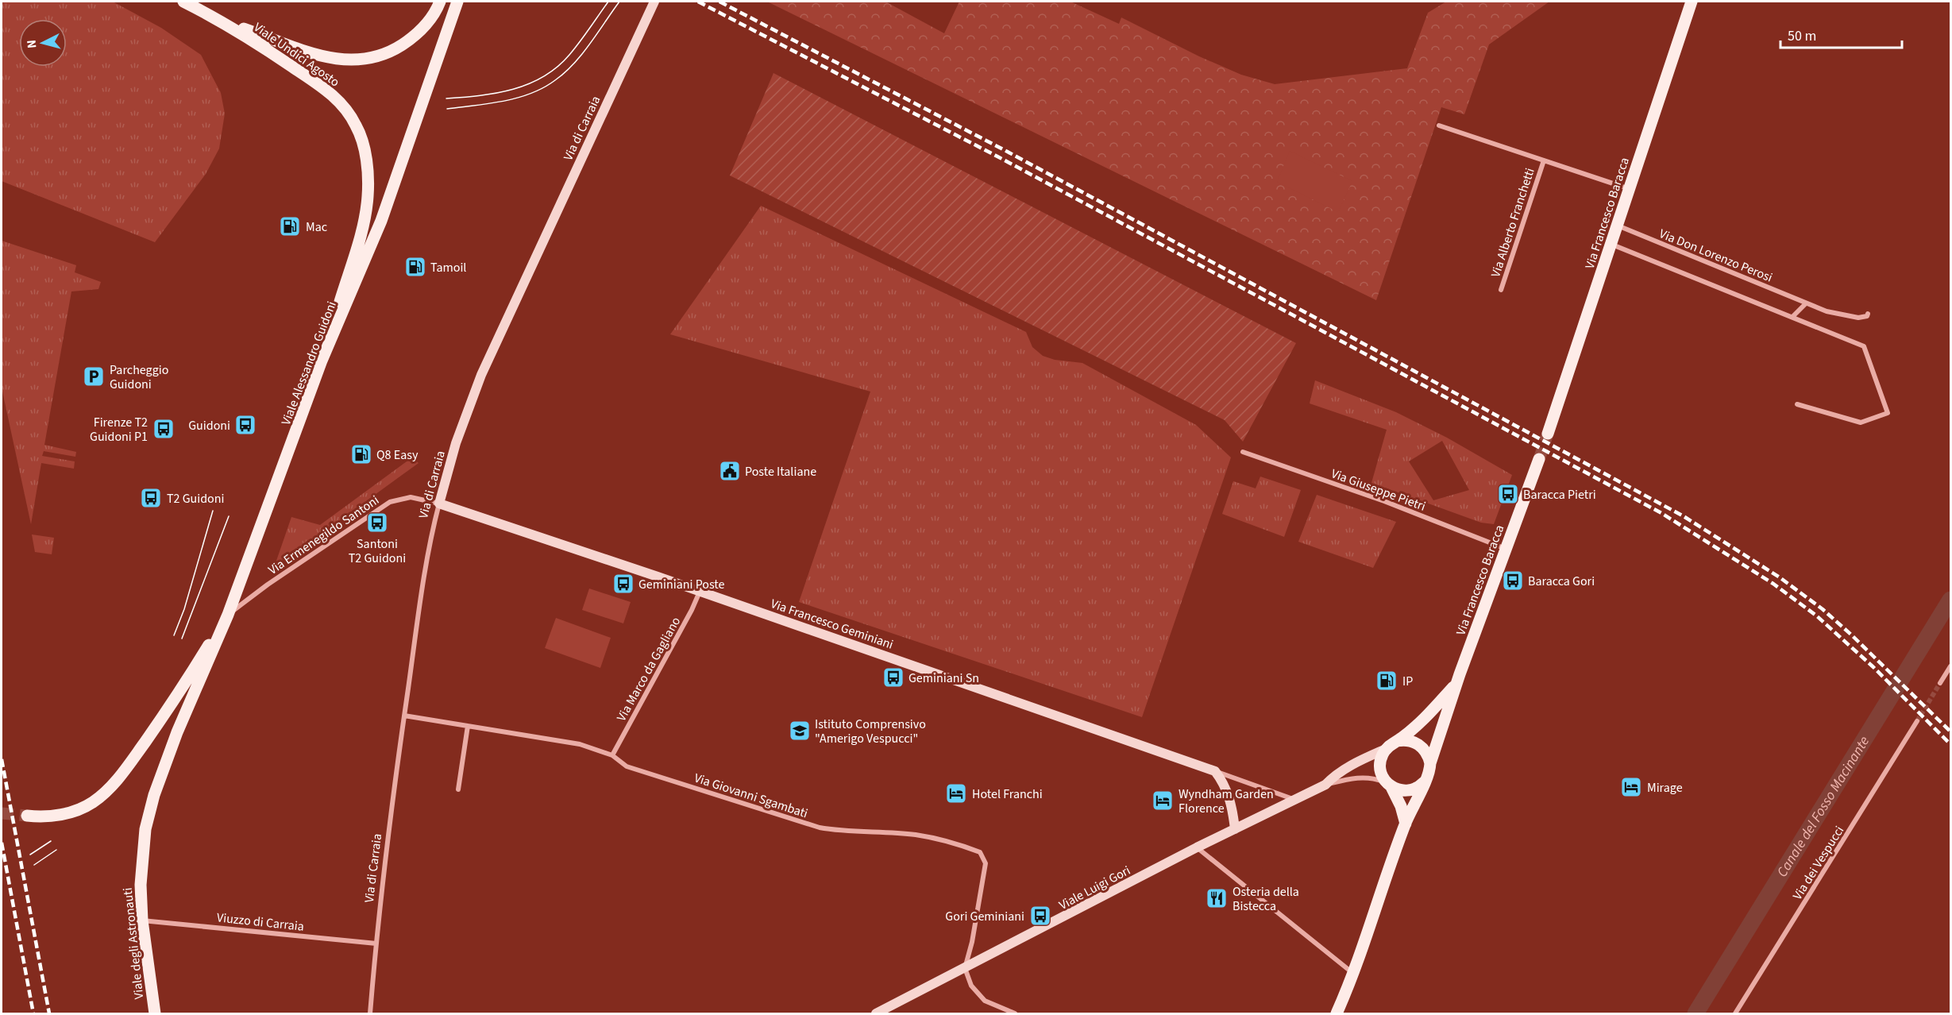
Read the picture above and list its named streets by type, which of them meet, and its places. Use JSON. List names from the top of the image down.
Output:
{
  "streets": {
    "main road": [
      "Viale Undici Agosto",
      "Via Francesco Baracca",
      "Viale Alessandro Guidoni",
      "Viale degli Astronauti"
    ],
    "street": [
      "Via di Carraia",
      "Via Alberto Franchetti",
      "Via Don Lorenzo Perosi",
      "Via Giuseppe Pietri",
      "Via Ermenegildo Santoni",
      "Via Francesco Geminiani",
      "Via Marco da Gagliano",
      "Via Giovanni Sgambati",
      "Via dei Vespucci",
      "Viale Luigi Gori",
      "Viuzzo di Carraia"
    ]
  },
  "crossings": [
    ["Viale Undici Agosto", "Viale Alessandro Guidoni"],
    ["Via di Carraia", "Via Ermenegildo Santoni"],
    ["Via di Carraia", "Via Francesco Geminiani"],
    ["Via di Carraia", "Via Giovanni Sgambati"],
    ["Via di Carraia", "Viuzzo di Carraia"],
    ["Via Francesco Baracca", "Via Alberto Franchetti"],
    ["Via Francesco Baracca", "Via Don Lorenzo Perosi"],
    ["Via Francesco Baracca", "Via Giuseppe Pietri"],
    ["Via Francesco Baracca", "Viale Luigi Gori"],
    ["Viale Alessandro Guidoni", "Via Ermenegildo Santoni"],
    ["Viale Alessandro Guidoni", "Viale degli Astronauti"],
    ["Via Ermenegildo Santoni", "Via Francesco Geminiani"],
    ["Via Francesco Geminiani", "Via Marco da Gagliano"],
    ["Via Francesco Geminiani", "Viale Luigi Gori"],
    ["Via Marco da Gagliano", "Via Giovanni Sgambati"],
    ["Via Giovanni Sgambati", "Viale Luigi Gori"],
    ["Viuzzo di Carraia", "Viale degli Astronauti"]
  ],
  "water": ["Canale del Fosso Macinante"],
  "places": {
    "fuel station": [
      "Mac",
      "Tamoil",
      "Q8 Easy",
      "IP"
    ],
    "parking": ["Parcheggio Guidoni"],
    "bus stop": [
      "Guidoni",
      "Firenze T2 Guidoni P1",
      "Baracca Pietri",
      "T2 Guidoni",
      "Santoni T2 Guidoni",
      "Baracca Gori",
      "Geminiani Poste",
      "Geminiani Sn",
      "Gori Geminiani"
    ],
    "public building": ["Poste Italiane"],
    "school or university": ["Istituto Comprensivo \"Amerigo Vespucci\""],
    "hotel": ["Mirage", "Hotel Franchi", "Wyndham Garden Florence"],
    "restaurant": ["Osteria della Bistecca"]
  },
  "scale_bar": "50 m",
  "north": "left"
}
